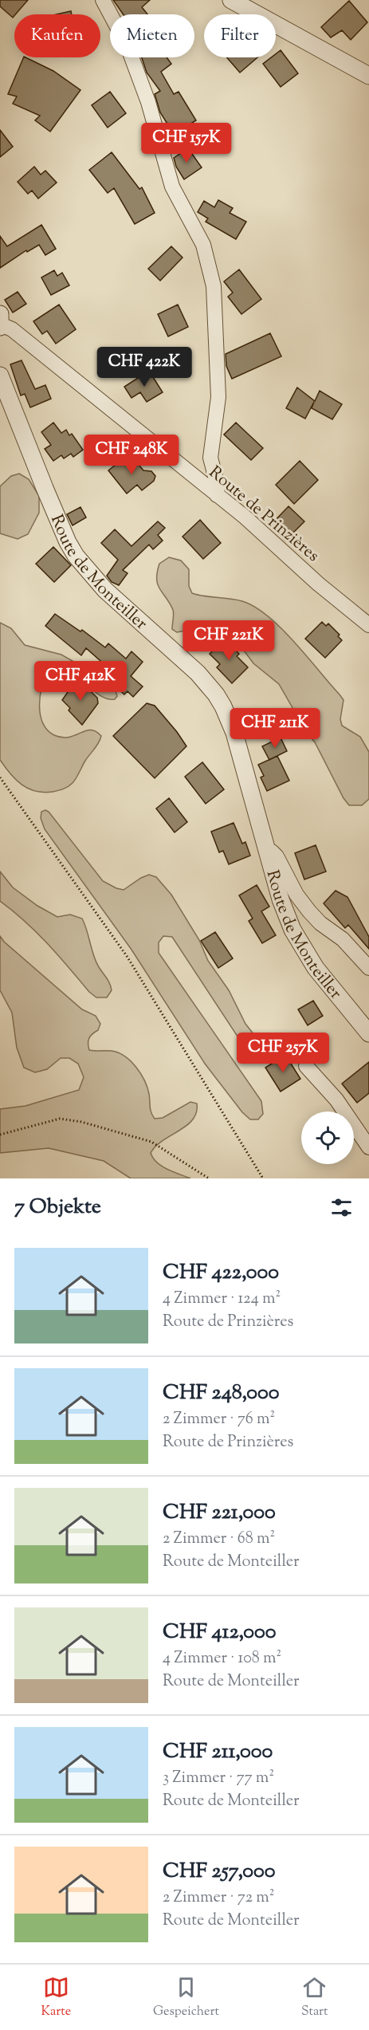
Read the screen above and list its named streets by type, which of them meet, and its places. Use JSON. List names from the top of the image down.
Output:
{
  "streets": {
    "street": ["Route de Prinzières", "Route de Monteiller"]
  },
  "page": {
    "chip": ["Kaufen", "Mieten", "Filter"],
    "price": [
      "CHF 157K",
      "CHF 422K",
      "CHF 248K",
      "CHF 221K",
      "CHF 412K",
      "CHF 211K",
      "CHF 257K"
    ],
    "heading": "7 Objekte",
    "list": [
      {
        "name": "CHF 422,000",
        "note": "4 Zimmer · 124 m² · Route de Prinzières"
      },
      {
        "name": "CHF 248,000",
        "note": "2 Zimmer · 76 m² · Route de Prinzières"
      },
      {
        "name": "CHF 221,000",
        "note": "2 Zimmer · 68 m² · Route de Monteiller"
      },
      {
        "name": "CHF 412,000",
        "note": "4 Zimmer · 108 m² · Route de Monteiller"
      },
      {
        "name": "CHF 211,000",
        "note": "3 Zimmer · 77 m² · Route de Monteiller"
      },
      {
        "name": "CHF 257,000",
        "note": "2 Zimmer · 72 m² · Route de Monteiller"
      }
    ],
    "tabs": ["Karte", "Gespeichert", "Start"]
  }
}
